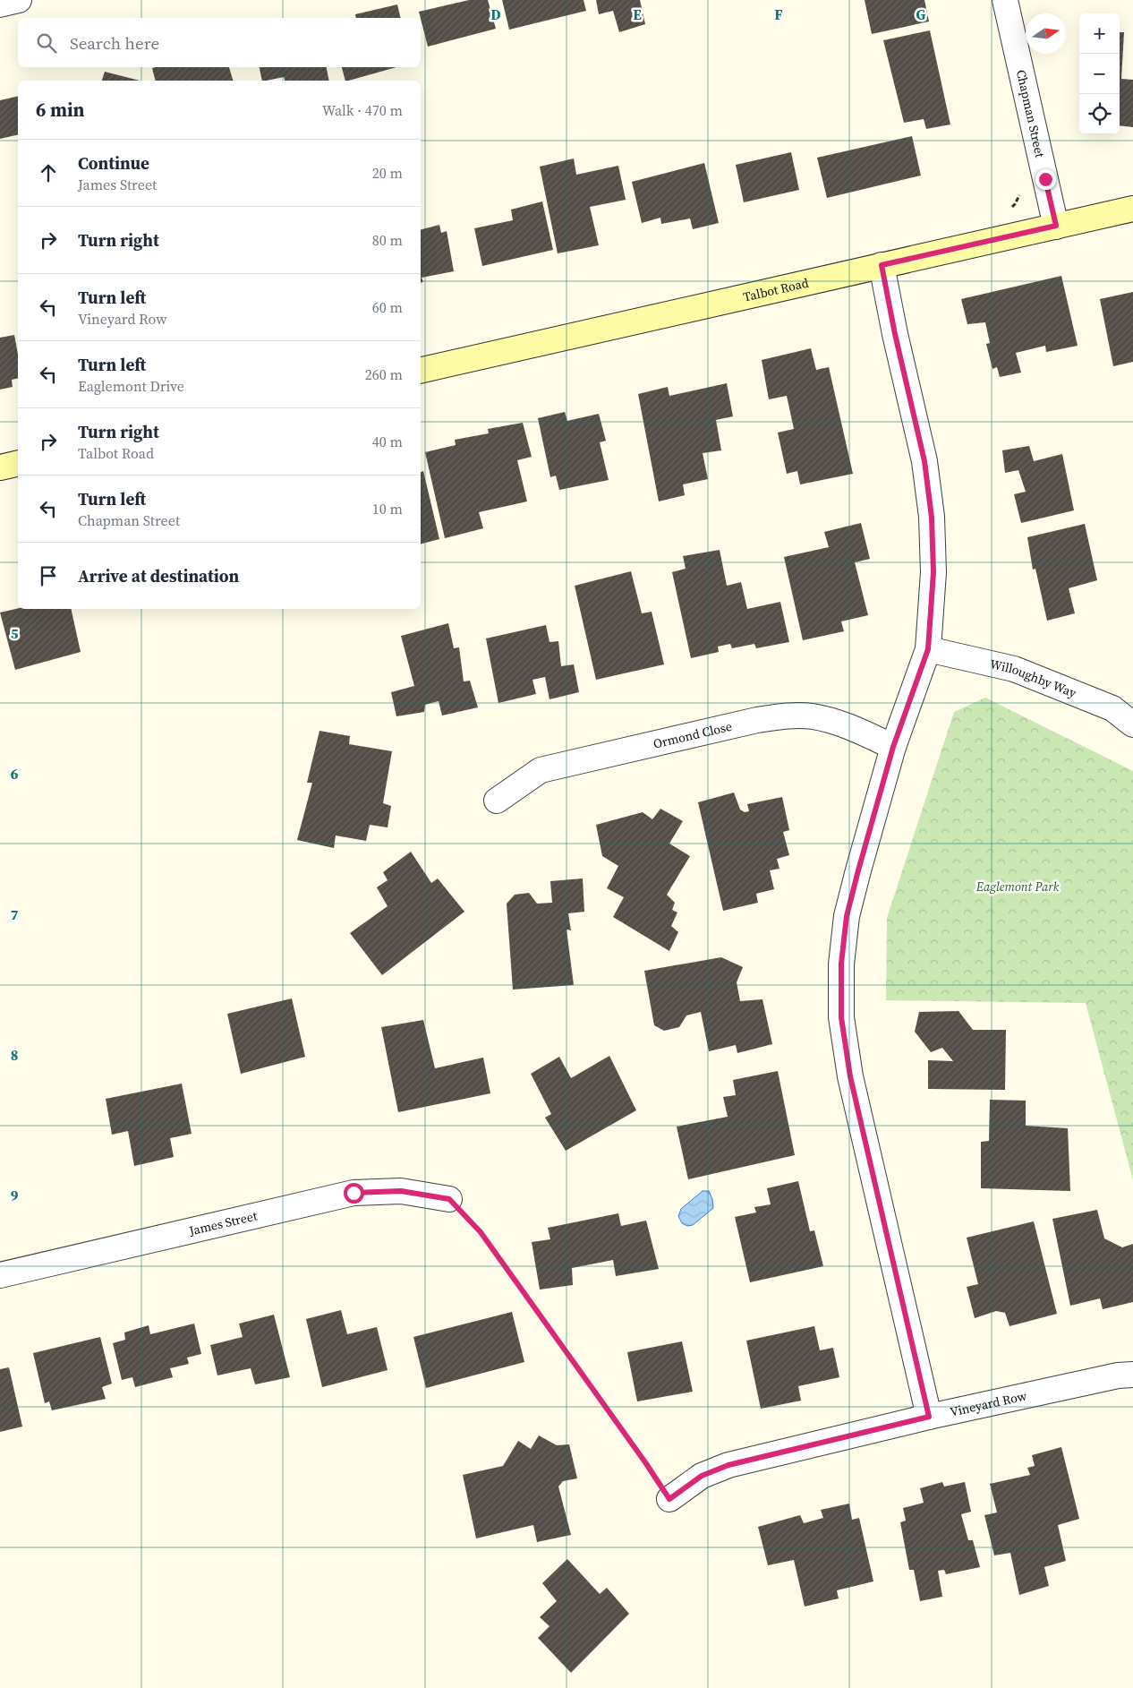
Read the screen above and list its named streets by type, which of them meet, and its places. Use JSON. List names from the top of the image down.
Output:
{
  "streets": {
    "main road": ["Talbot Road"],
    "street": [
      "Chapman Street",
      "Willoughby Way",
      "Ormond Close",
      "James Street",
      "Vineyard Row"
    ]
  },
  "crossings": [
    ["Chapman Street", "Talbot Road"]
  ],
  "parks": ["Eaglemont Park"],
  "north": "right",
  "page": {
    "map_buttons": ["+", "−"],
    "search": "Search here",
    "heading": ["6 min", "Walk · 470 m"],
    "list": [
      ["Continue", "James Street", "20 m"],
      ["Turn right", "80 m"],
      ["Turn left", "Vineyard Row", "60 m"],
      ["Turn left", "Eaglemont Drive", "260 m"],
      ["Turn right", "Talbot Road", "40 m"],
      ["Turn left", "Chapman Street", "10 m"],
      "Arrive at destination"
    ]
  },
  "grid": {
    "columns": [
      "D",
      "E",
      "F",
      "G"
    ],
    "rows": [
      "5",
      "6",
      "7",
      "8",
      "9"
    ]
  }
}
